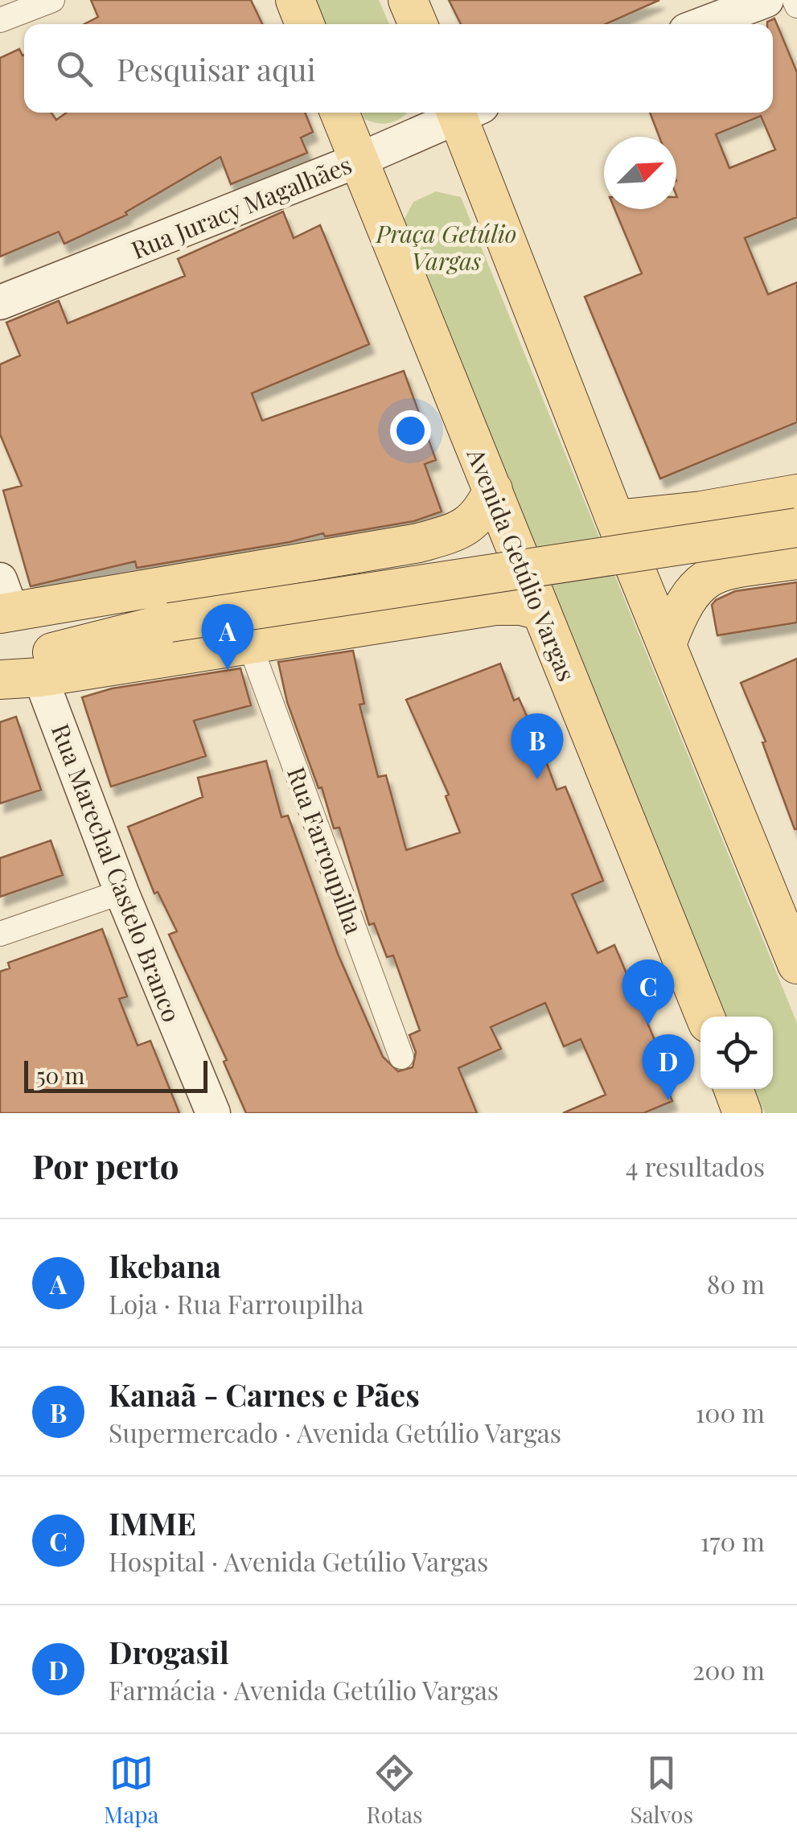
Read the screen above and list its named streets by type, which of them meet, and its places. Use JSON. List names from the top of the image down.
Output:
{
  "streets": {
    "main road": ["Avenida Getúlio Vargas"],
    "street": ["Rua Juracy Magalhães", "Rua Farroupilha", "Rua Marechal Castelo Branco"]
  },
  "crossings": [
    ["Rua Juracy Magalhães", "Avenida Getúlio Vargas"]
  ],
  "parks": ["Praça Getúlio Vargas"],
  "scale_bar": "50 m",
  "north": "top right",
  "page": {
    "search": "Pesquisar aqui",
    "pins": [
      "A",
      "B",
      "C",
      "D"
    ],
    "scale": "50 m",
    "heading": ["Por perto", "4 resultados"],
    "list": [
      {
        "mark": "A",
        "name": "Ikebana",
        "note": "Loja · Rua Farroupilha",
        "value": "80 m"
      },
      {
        "mark": "B",
        "name": "Kanaã - Carnes e Pães",
        "note": "Supermercado · Avenida Getúlio Vargas",
        "value": "100 m"
      },
      {
        "mark": "C",
        "name": "IMME",
        "note": "Hospital · Avenida Getúlio Vargas",
        "value": "170 m"
      },
      {
        "mark": "D",
        "name": "Drogasil",
        "note": "Farmácia · Avenida Getúlio Vargas",
        "value": "200 m"
      }
    ],
    "nav": ["Mapa", "Rotas", "Salvos"]
  }
}
